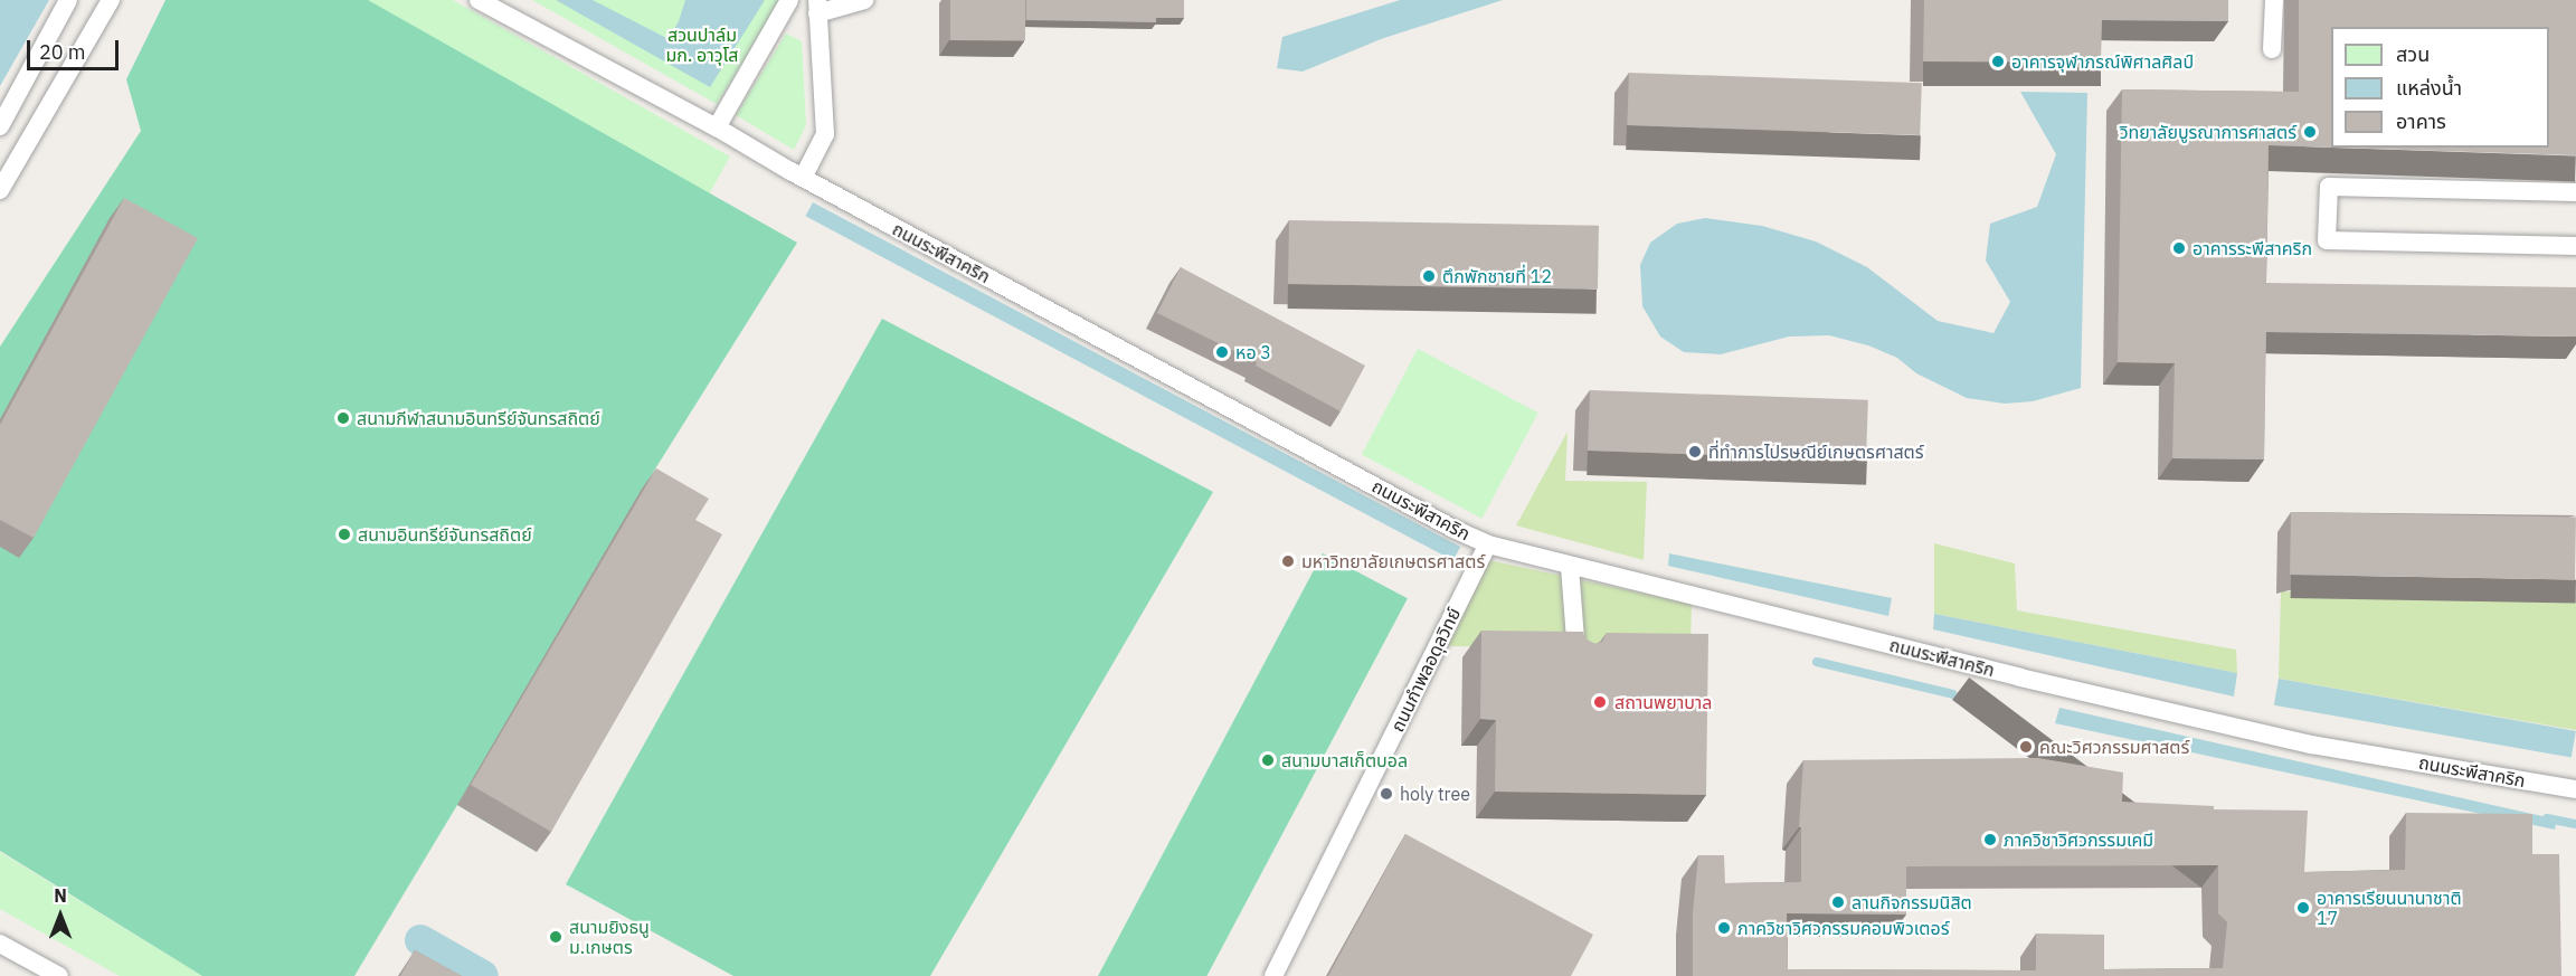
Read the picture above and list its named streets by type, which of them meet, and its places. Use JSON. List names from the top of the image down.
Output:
{
  "streets": {
    "lane": ["ถนนระพีสาคริก", "ถนนกำพลอดุลวิทย์"]
  },
  "crossings": [
    ["ถนนระพีสาคริก", "ถนนกำพลอดุลวิทย์"]
  ],
  "parks": ["สวนปาล์ม มก. อาวุโส"],
  "places": [
    "อาคารจุฬาภรณ์พิศาลศิลป์",
    "วิทยาลัยบูรณาการศาสตร์",
    "อาคารระพีสาคริก",
    "ตึกพักชายที่ 12",
    "หอ 3",
    "สนามกีฬาสนามอินทรีย์จันทรสถิตย์",
    "ที่ทำการไปรษณีย์เกษตรศาสตร์",
    "สนามอินทรีย์จันทรสถิตย์",
    "มหาวิทยาลัยเกษตรศาสตร์",
    "สถานพยาบาล",
    "คณะวิศวกรรมศาสตร์",
    "สนามบาสเก็ตบอล",
    "holy tree",
    "ภาควิชาวิศวกรรมเคมี",
    "ลานกิจกรรมนิสิต",
    "อาคารเรียนนานาชาติ 17",
    "ภาควิชาวิศวกรรมคอมพิวเตอร์",
    "สนามยิงธนู ม.เกษตร"
  ],
  "legend": ["สวน", "แหล่งน้ำ", "อาคาร"],
  "scale_bar": "20 m",
  "north": "top"
}
